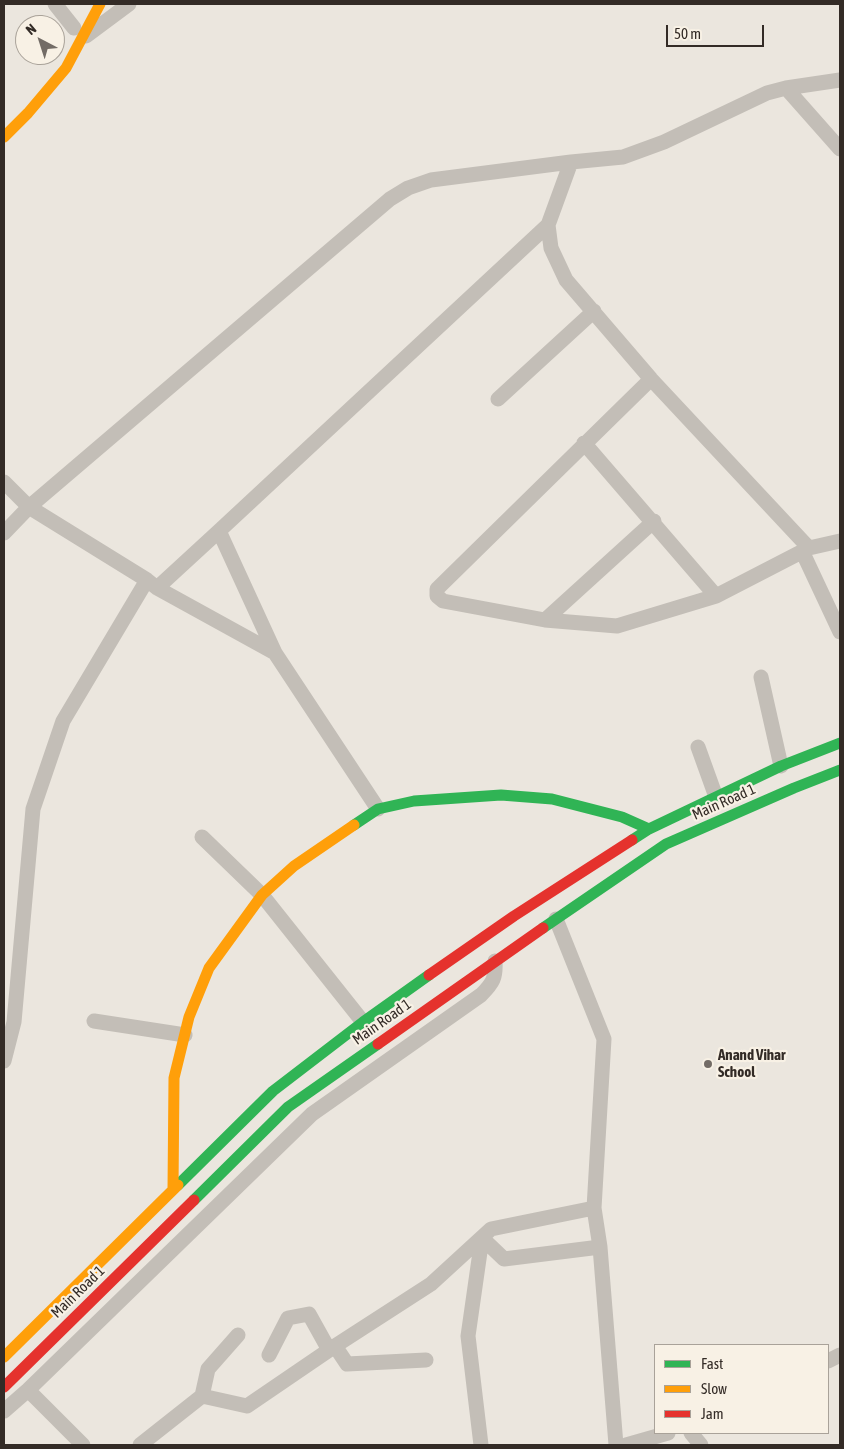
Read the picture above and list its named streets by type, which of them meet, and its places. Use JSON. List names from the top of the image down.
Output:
{
  "streets": {
    "main road": ["Main Road 1"]
  },
  "places": ["Anand Vihar School"],
  "legend": ["Fast", "Slow", "Jam"],
  "scale_bar": "50 m",
  "north": "top left"
}
